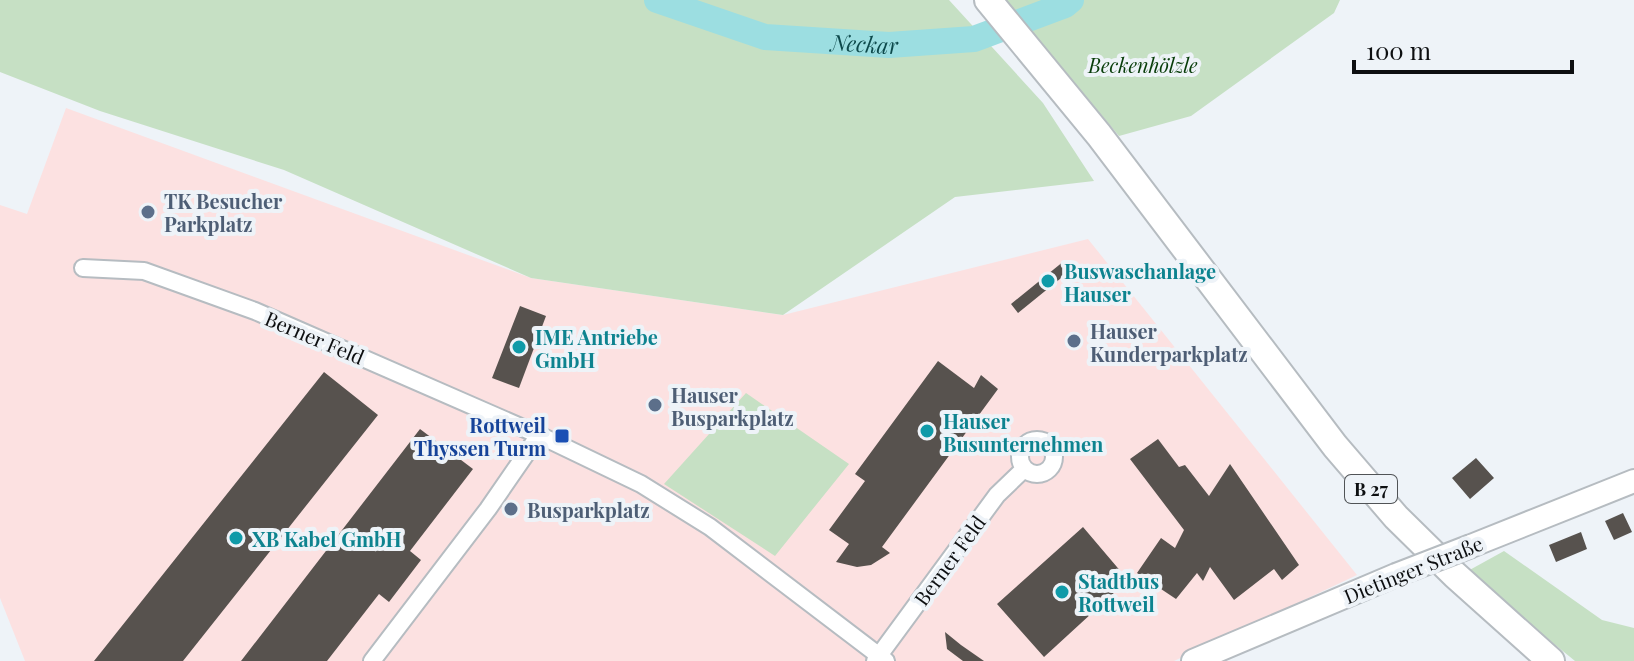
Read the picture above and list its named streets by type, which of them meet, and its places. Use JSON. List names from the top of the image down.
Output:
{
  "streets": {
    "main road": ["B 27"],
    "street": ["Berner Feld", "Dietinger Straße"]
  },
  "water": ["Neckar"],
  "parks": ["Beckenhölzle"],
  "places": {
    "other": [
      "TK Besucher Parkplatz",
      "Buswaschanlage Hauser",
      "Hauser Kunderparkplatz",
      "IME Antriebe GmbH",
      "Hauser Busparkplatz",
      "Hauser Busunternehmen",
      "Busparkplatz",
      "XB Kabel GmbH",
      "Stadtbus Rottweil"
    ],
    "transit": ["Rottweil Thyssen Turm"]
  },
  "scale_bar": "100 m"
}
